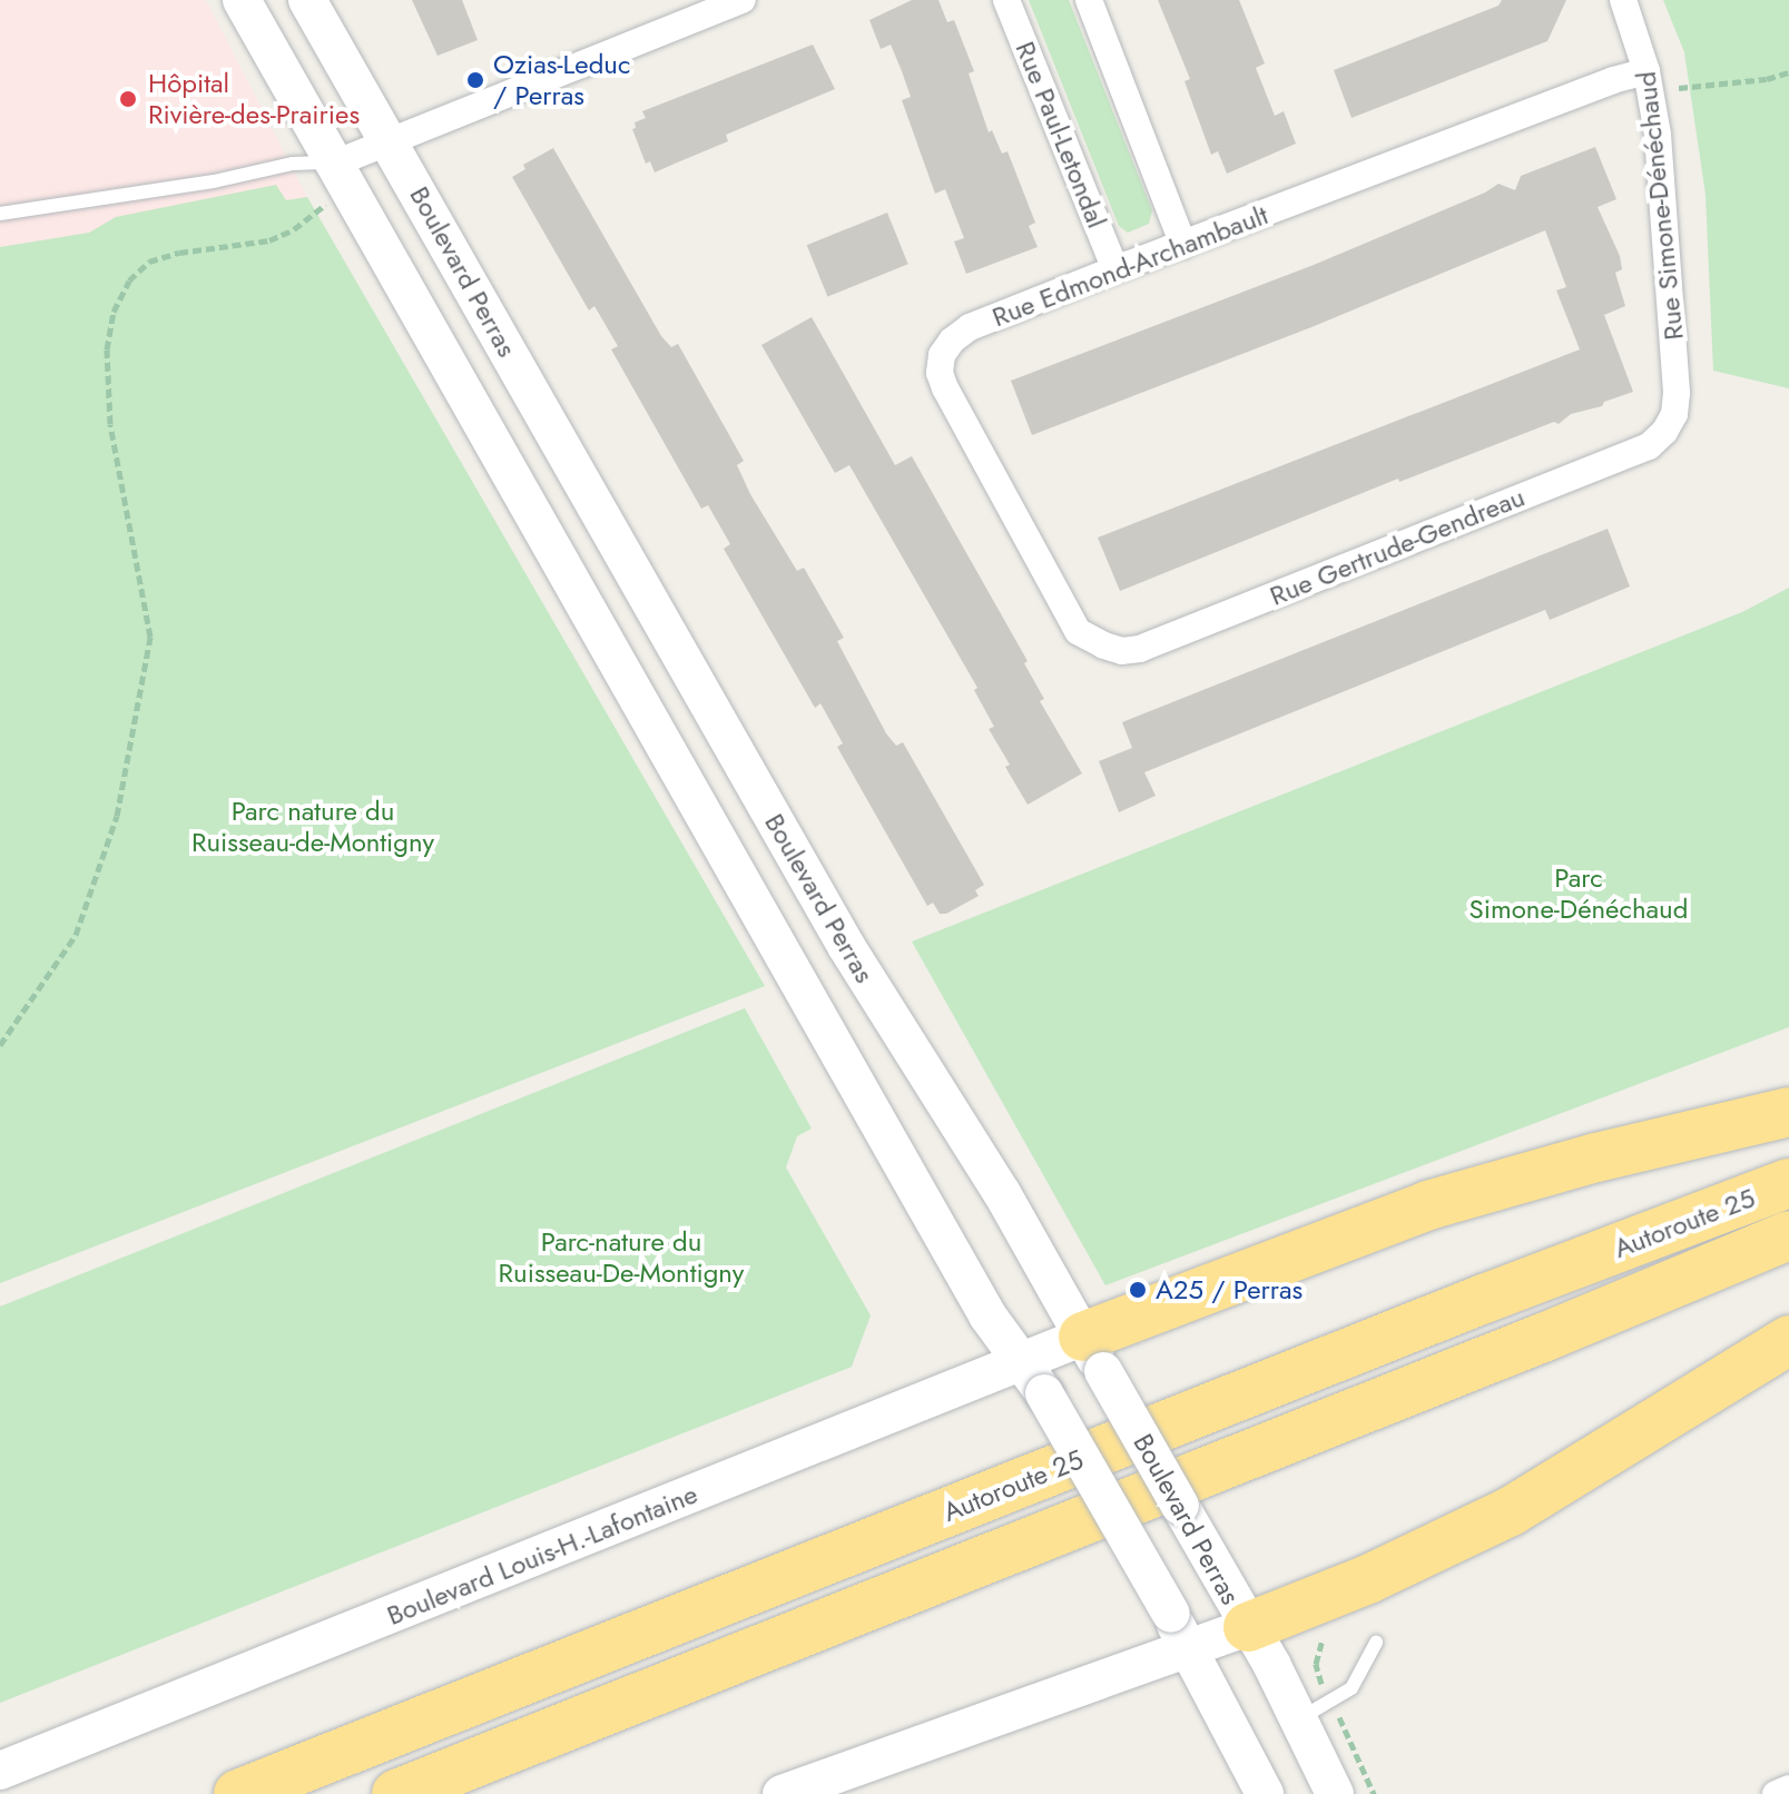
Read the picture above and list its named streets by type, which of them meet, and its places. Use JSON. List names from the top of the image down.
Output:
{
  "streets": {
    "highway": ["Autoroute 25"],
    "main road": ["Boulevard Perras", "Boulevard Louis-H.-Lafontaine"],
    "street": [
      "Rue Paul-Letondal",
      "Rue Simone-Dénéchaud",
      "Rue Edmond-Archambault",
      "Rue Gertrude-Gendreau"
    ]
  },
  "crossings": [
    ["Rue Paul-Letondal", "Rue Edmond-Archambault"],
    ["Rue Simone-Dénéchaud", "Rue Edmond-Archambault"],
    ["Rue Simone-Dénéchaud", "Rue Gertrude-Gendreau"],
    ["Rue Edmond-Archambault", "Rue Gertrude-Gendreau"],
    ["Boulevard Perras", "Boulevard Louis-H.-Lafontaine"]
  ],
  "parks": ["Parc nature du Ruisseau-de-Montigny", "Parc Simone-Dénéchaud", "Parc-nature du Ruisseau-De-Montigny"],
  "places": ["Ozias-Leduc / Perras", "Hôpital Rivière-des-Prairies", "A25 / Perras"]
}
